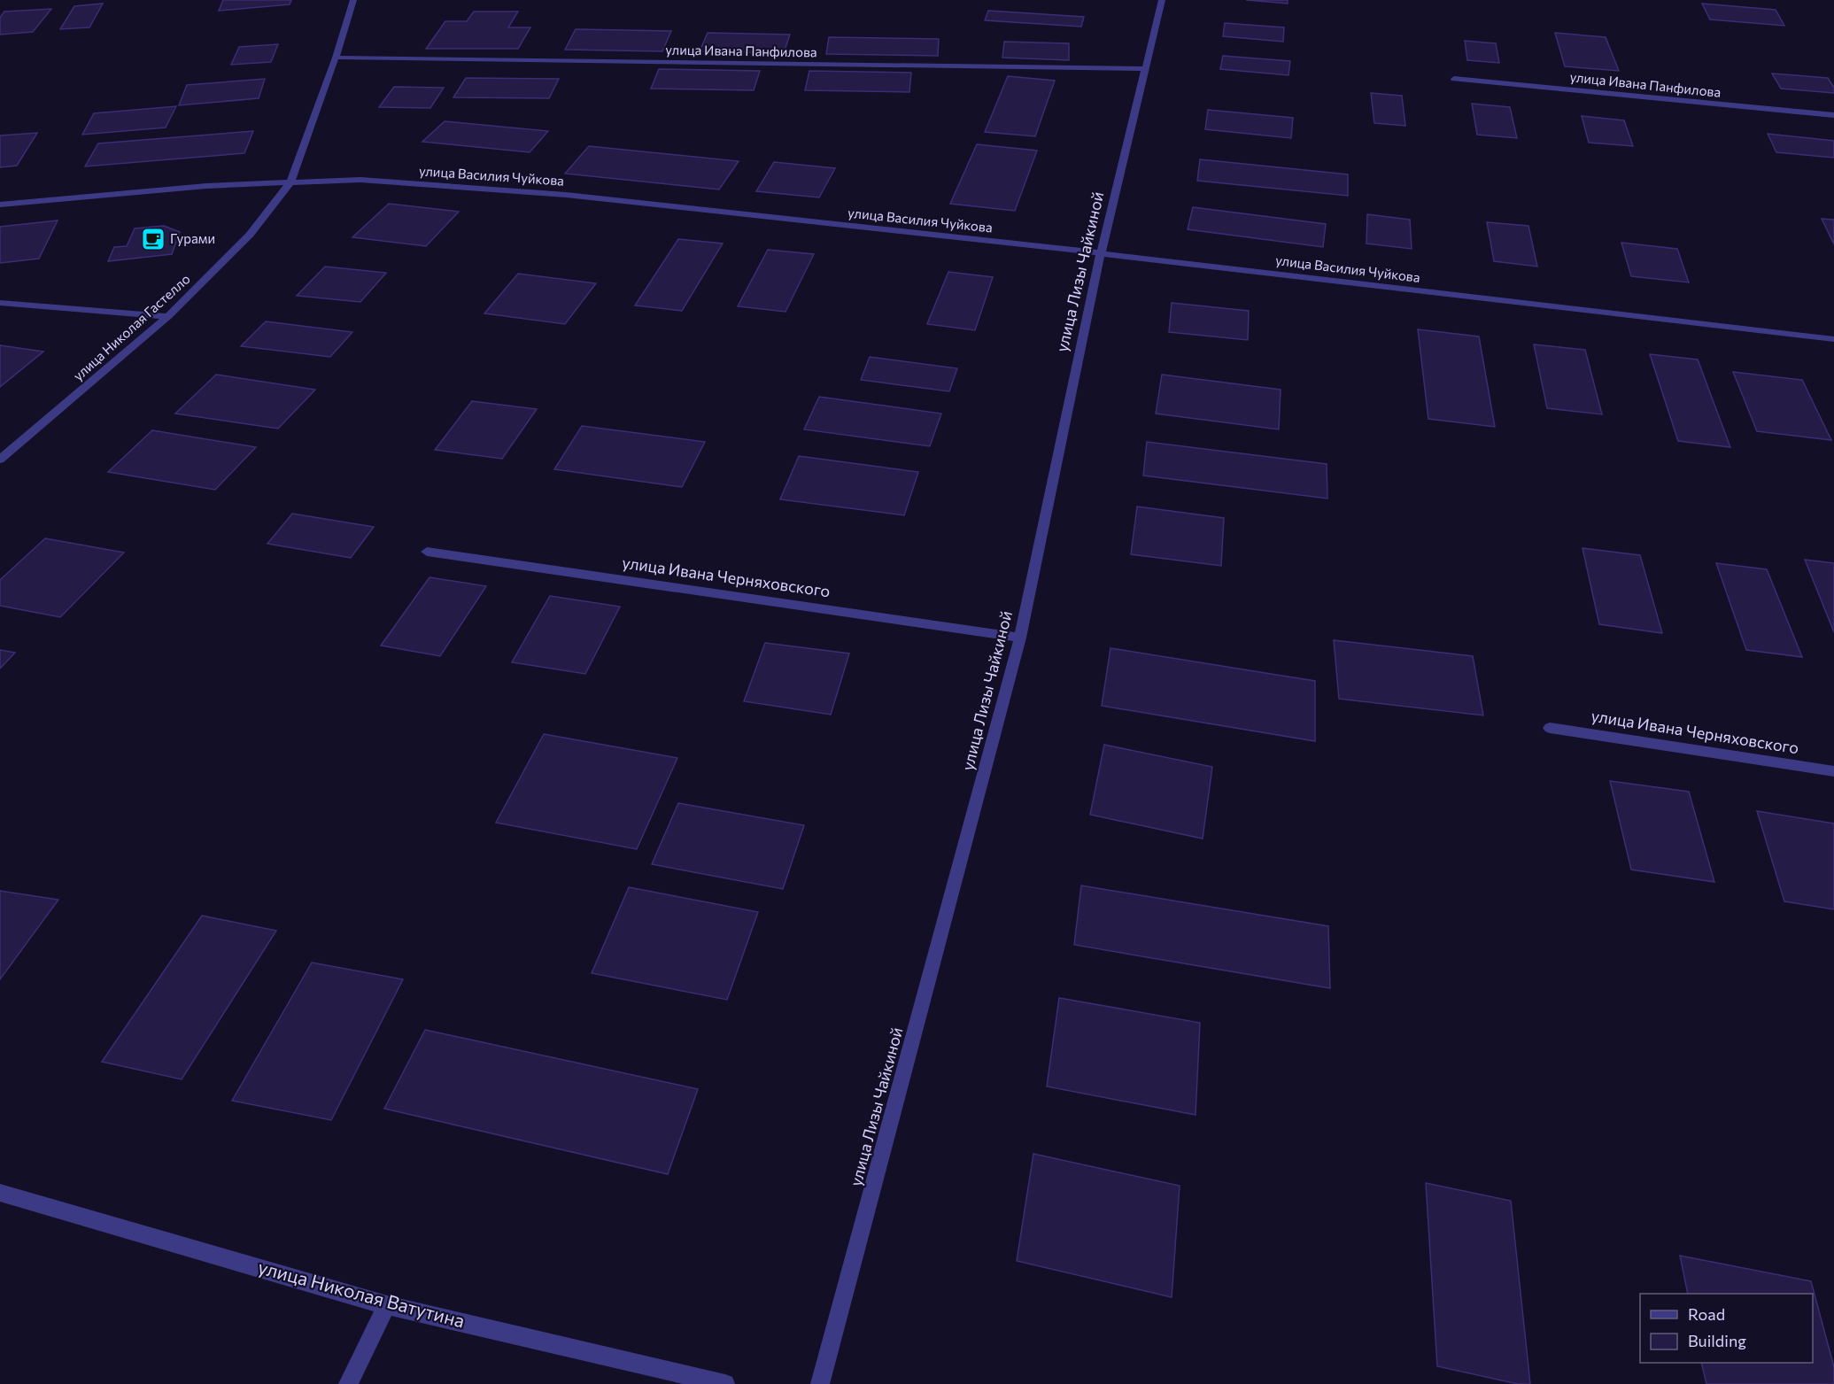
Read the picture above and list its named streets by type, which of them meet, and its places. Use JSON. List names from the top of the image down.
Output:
{
  "streets": {
    "street": [
      "улица Ивана Панфилова",
      "улица Василия Чуйкова",
      "улица Лизы Чайкиной",
      "улица Николая Гастелло",
      "улица Ивана Черняховского",
      "улица Николая Ватутина"
    ]
  },
  "crossings": [
    ["улица Ивана Панфилова", "улица Лизы Чайкиной"],
    ["улица Ивана Панфилова", "улица Николая Гастелло"],
    ["улица Василия Чуйкова", "улица Лизы Чайкиной"],
    ["улица Василия Чуйкова", "улица Николая Гастелло"],
    ["улица Лизы Чайкиной", "улица Ивана Черняховского"]
  ],
  "places": {
    "cafe": ["Гурами"]
  },
  "legend": ["Road", "Building"]
}
